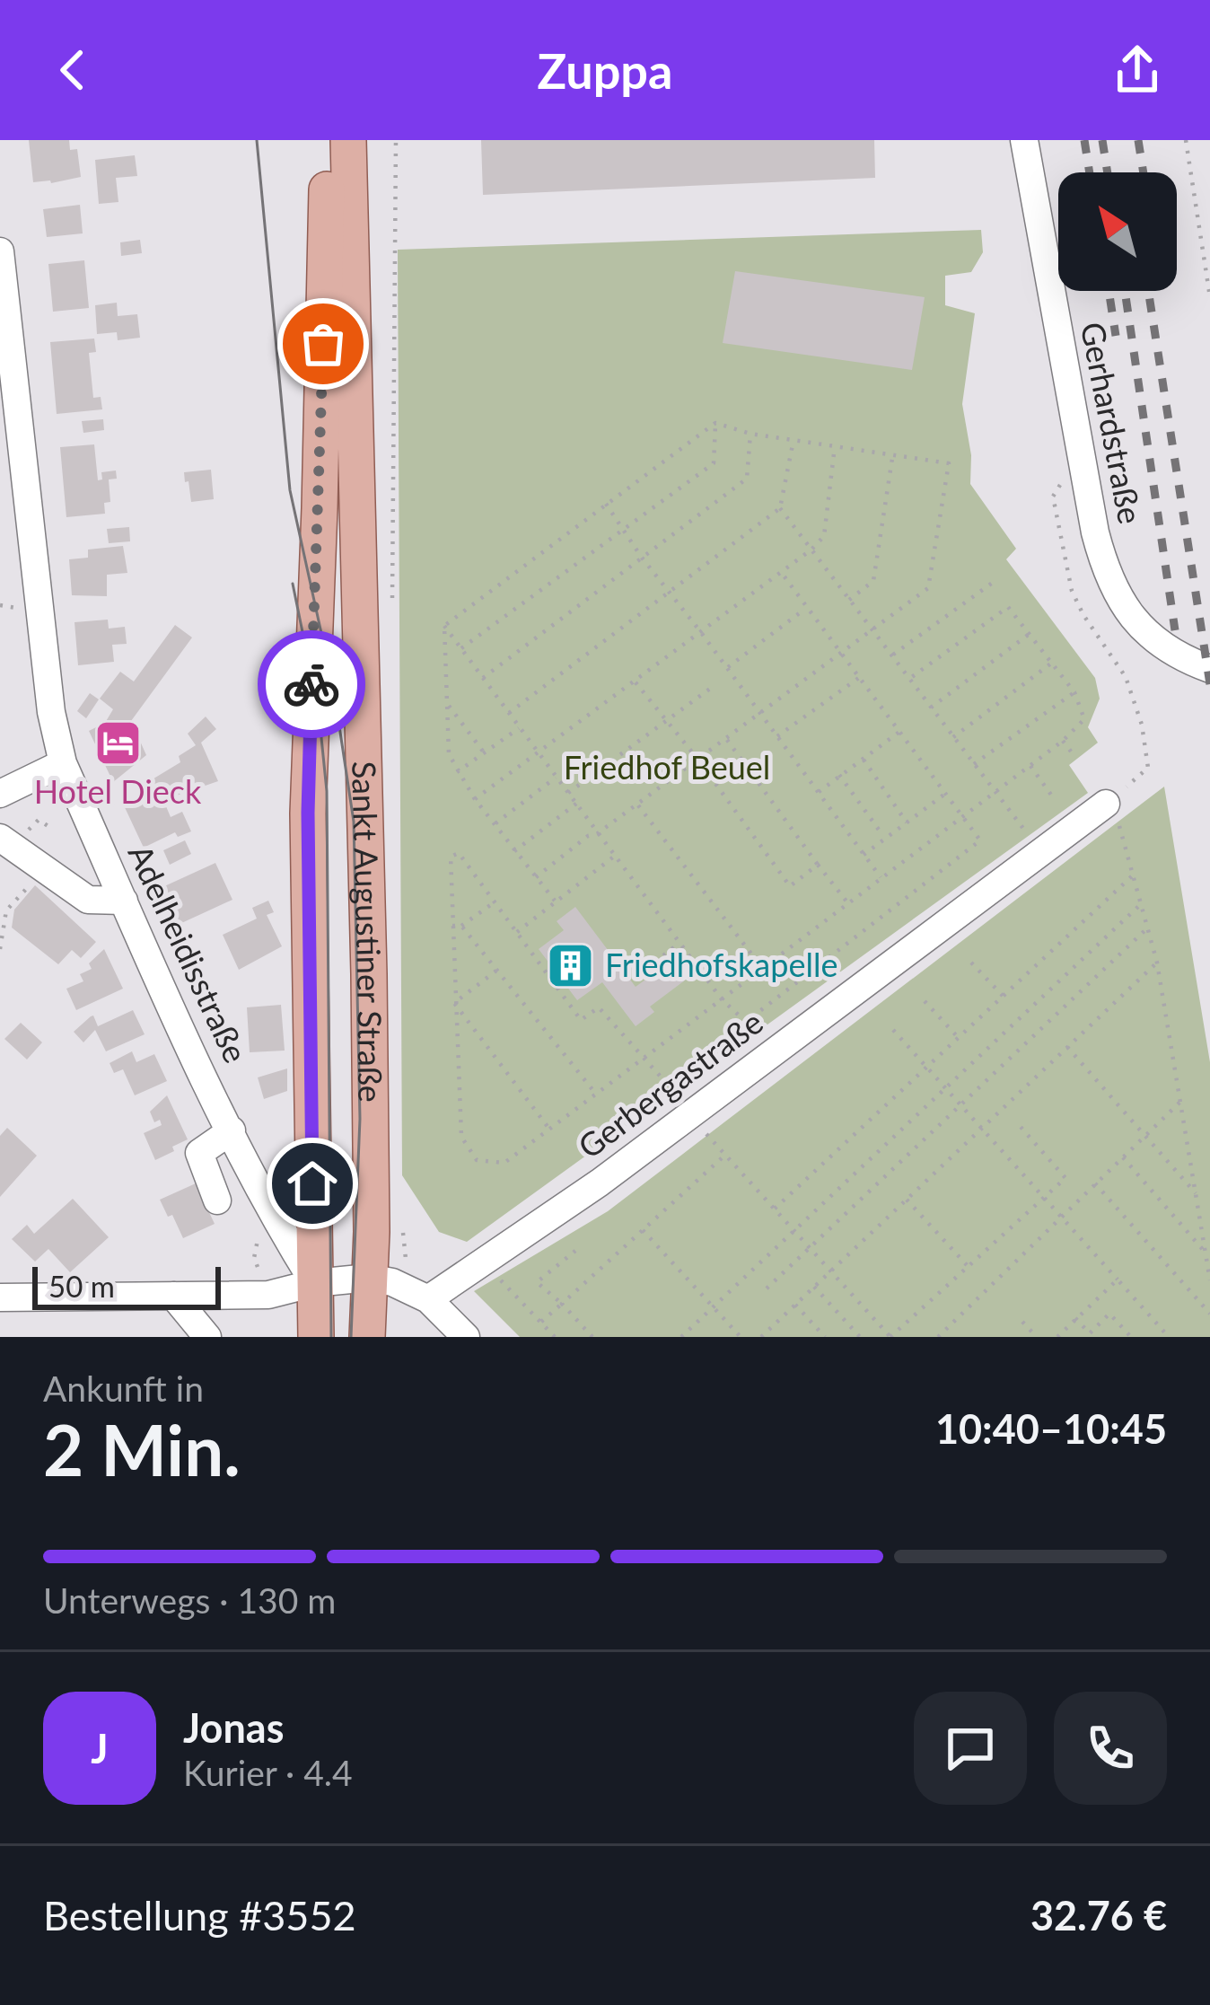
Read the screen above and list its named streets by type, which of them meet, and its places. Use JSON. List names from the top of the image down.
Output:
{
  "streets": {
    "main road": ["Sankt Augustiner Straße"],
    "street": ["Gerhardstraße", "Adelheidisstraße", "Gerbergastraße"]
  },
  "crossings": [
    ["Sankt Augustiner Straße", "Adelheidisstraße"]
  ],
  "parks": ["Friedhof Beuel"],
  "places": {
    "hotel": ["Hotel Dieck"],
    "building": ["Friedhofskapelle"]
  },
  "scale_bar": "50 m",
  "north": "top left",
  "page": {
    "header": "Zuppa",
    "scale": "50 m",
    "heading": ["2 Min.", "Ankunft in", "10:40–10:45"],
    "panel": [
      "Jonas",
      "Kurier · 4.4",
      "Bestellung #3552",
      "32.76 €"
    ],
    "bar": "Unterwegs · 130 m",
    "round": "J"
  }
}
